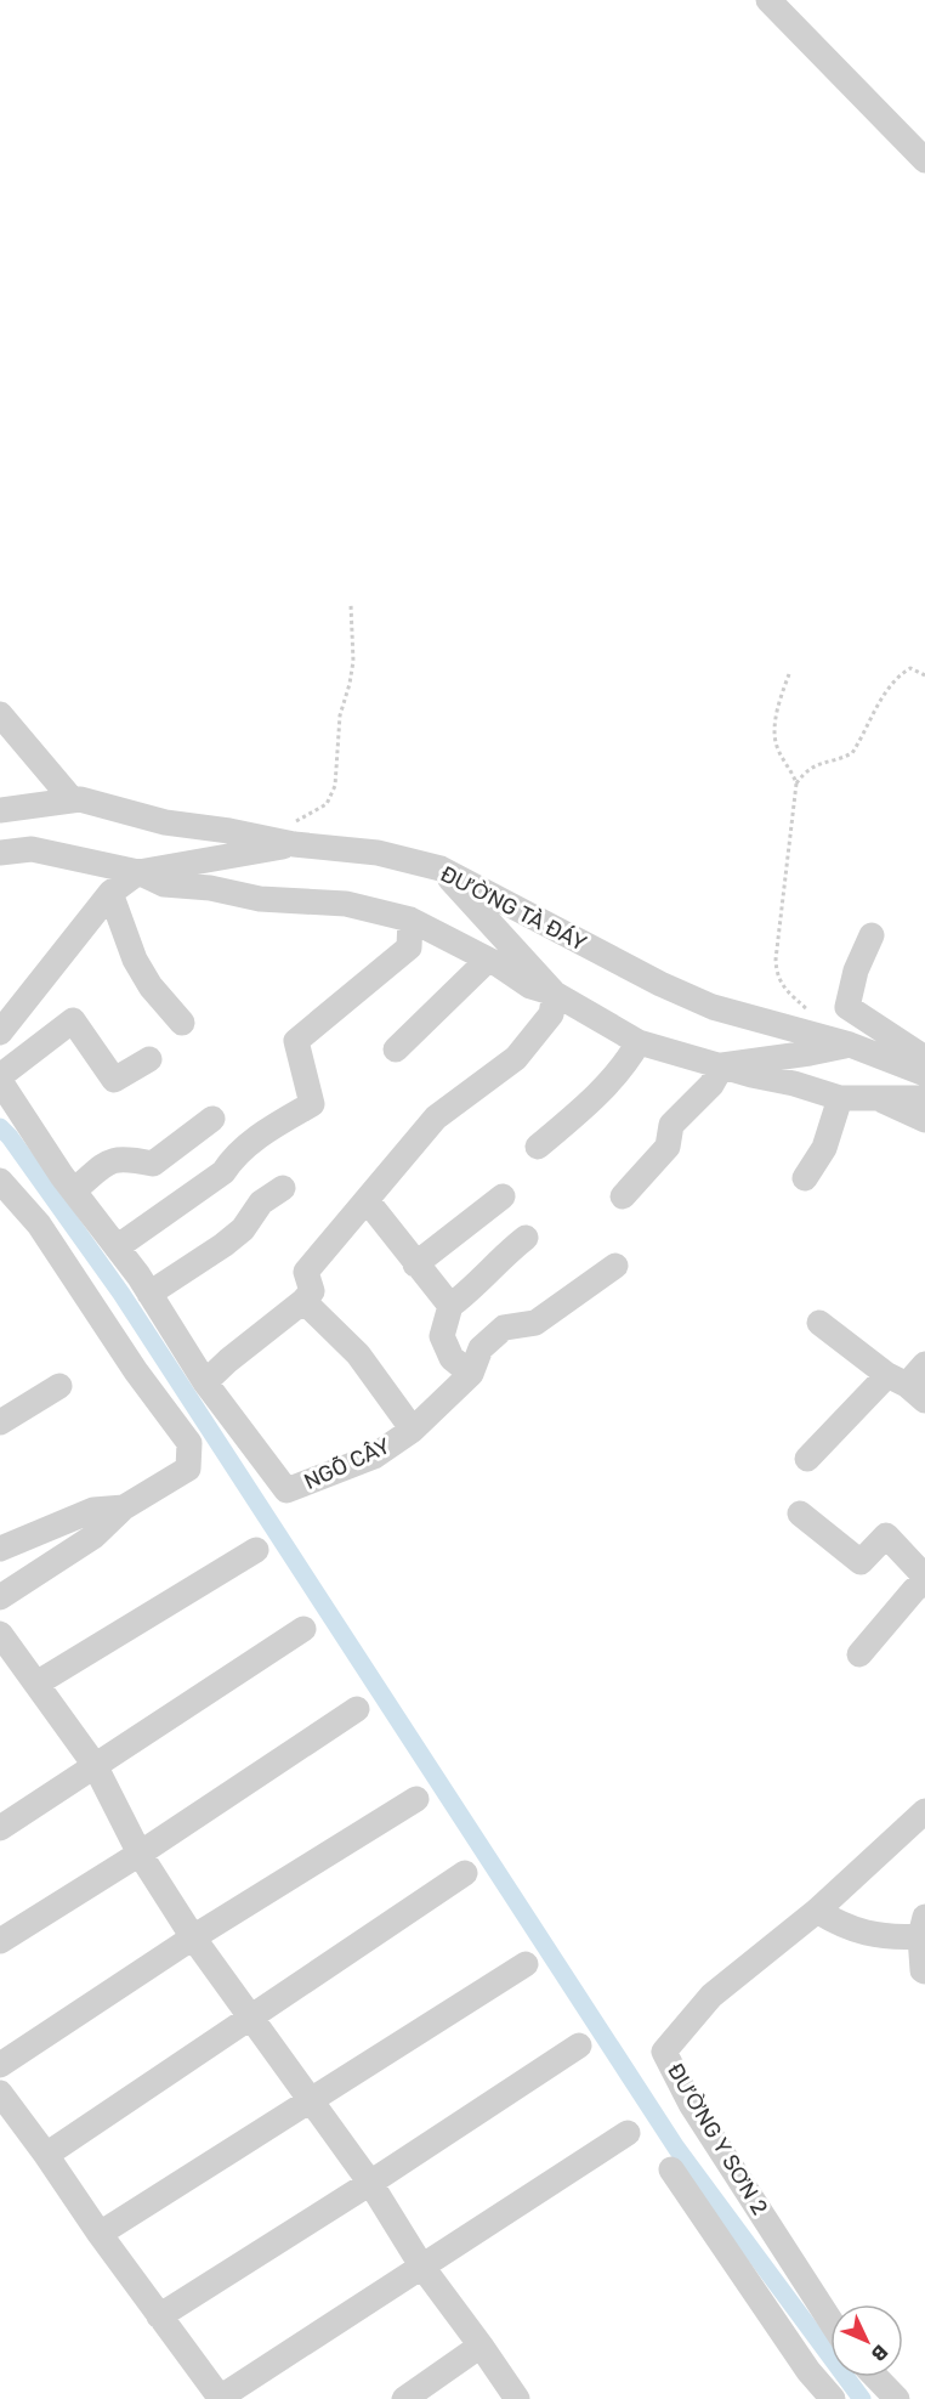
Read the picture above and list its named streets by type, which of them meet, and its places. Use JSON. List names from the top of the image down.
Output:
{
  "streets": {
    "street": ["ĐƯỜNG TÀ ĐÁY", "NGÕ CÂY", "ĐƯỜNG Y SƠN 2"]
  },
  "north": "bottom right"
}
